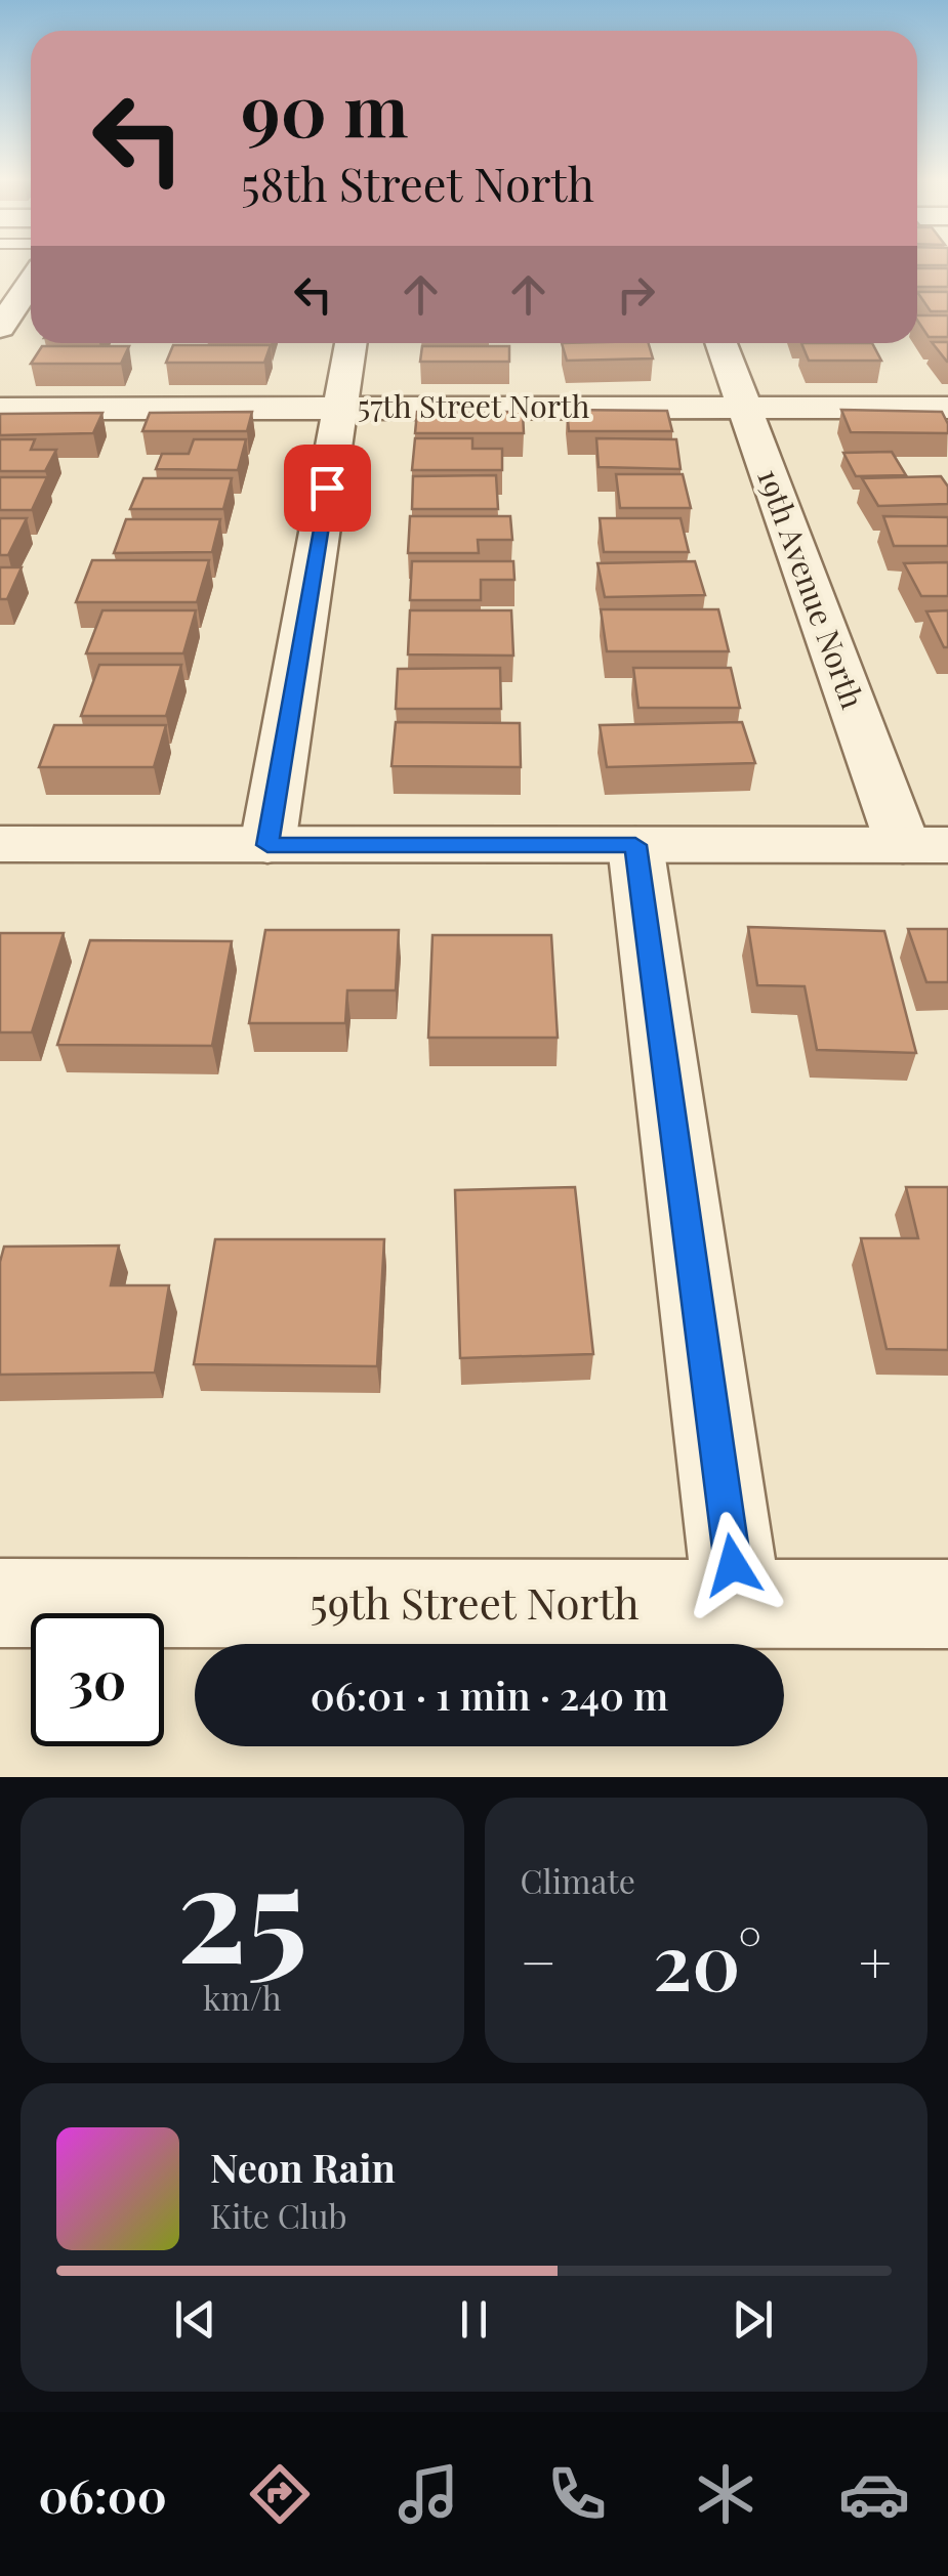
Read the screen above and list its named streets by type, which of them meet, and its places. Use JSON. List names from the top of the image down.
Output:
{
  "streets": {
    "street": ["57th Street North", "19th Avenue North", "59th Street North"]
  },
  "crossings": [
    ["57th Street North", "19th Avenue North"]
  ],
  "page": {
    "turn": ["90 m", "58th Street North"],
    "limit": "30",
    "trip": "06:01 · 1 min · 240 m",
    "tile": [
      ["25", "km/h"],
      "Climate"
    ],
    "heat": ["−", "20°", "+"],
    "song": ["Neon Rain", "Kite Club"],
    "tabs": "06:00"
  }
}
